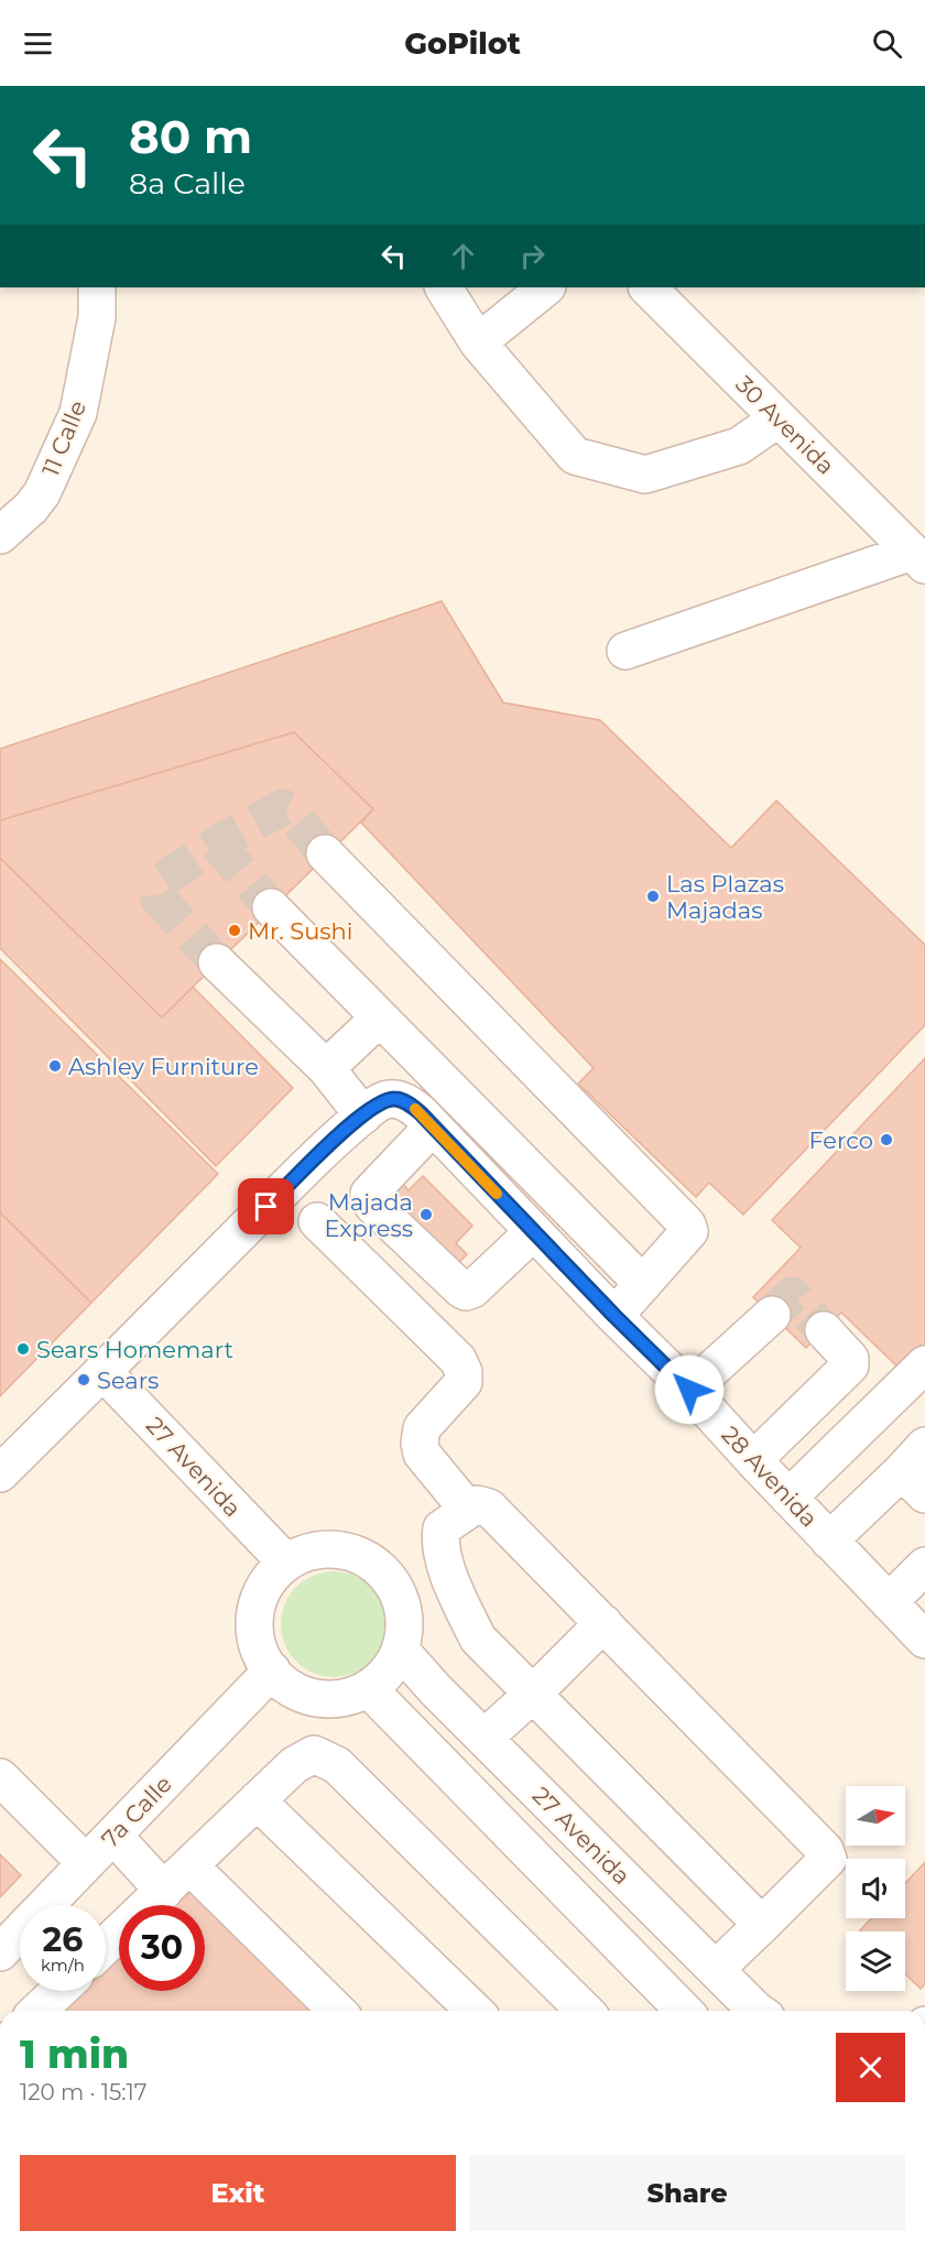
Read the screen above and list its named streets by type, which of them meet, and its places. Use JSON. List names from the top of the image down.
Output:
{
  "streets": {
    "street": [
      "30 Avenida",
      "11 Calle",
      "27 Avenida",
      "28 Avenida",
      "7a Calle"
    ]
  },
  "crossings": [
    ["27 Avenida", "7a Calle"]
  ],
  "places": [
    "Las Plazas Majadas",
    "Mr. Sushi",
    "Ashley Furniture",
    "Ferco",
    "Majada Express",
    "Sears Homemart",
    "Sears"
  ],
  "north": "right",
  "page": {
    "header": "GoPilot",
    "turn": ["80 m", "8a Calle"],
    "speed": "26 km/h",
    "limit": "30",
    "heading": ["1 min", "120 m · 15:17"],
    "buttons": ["Exit", "Share"]
  }
}
